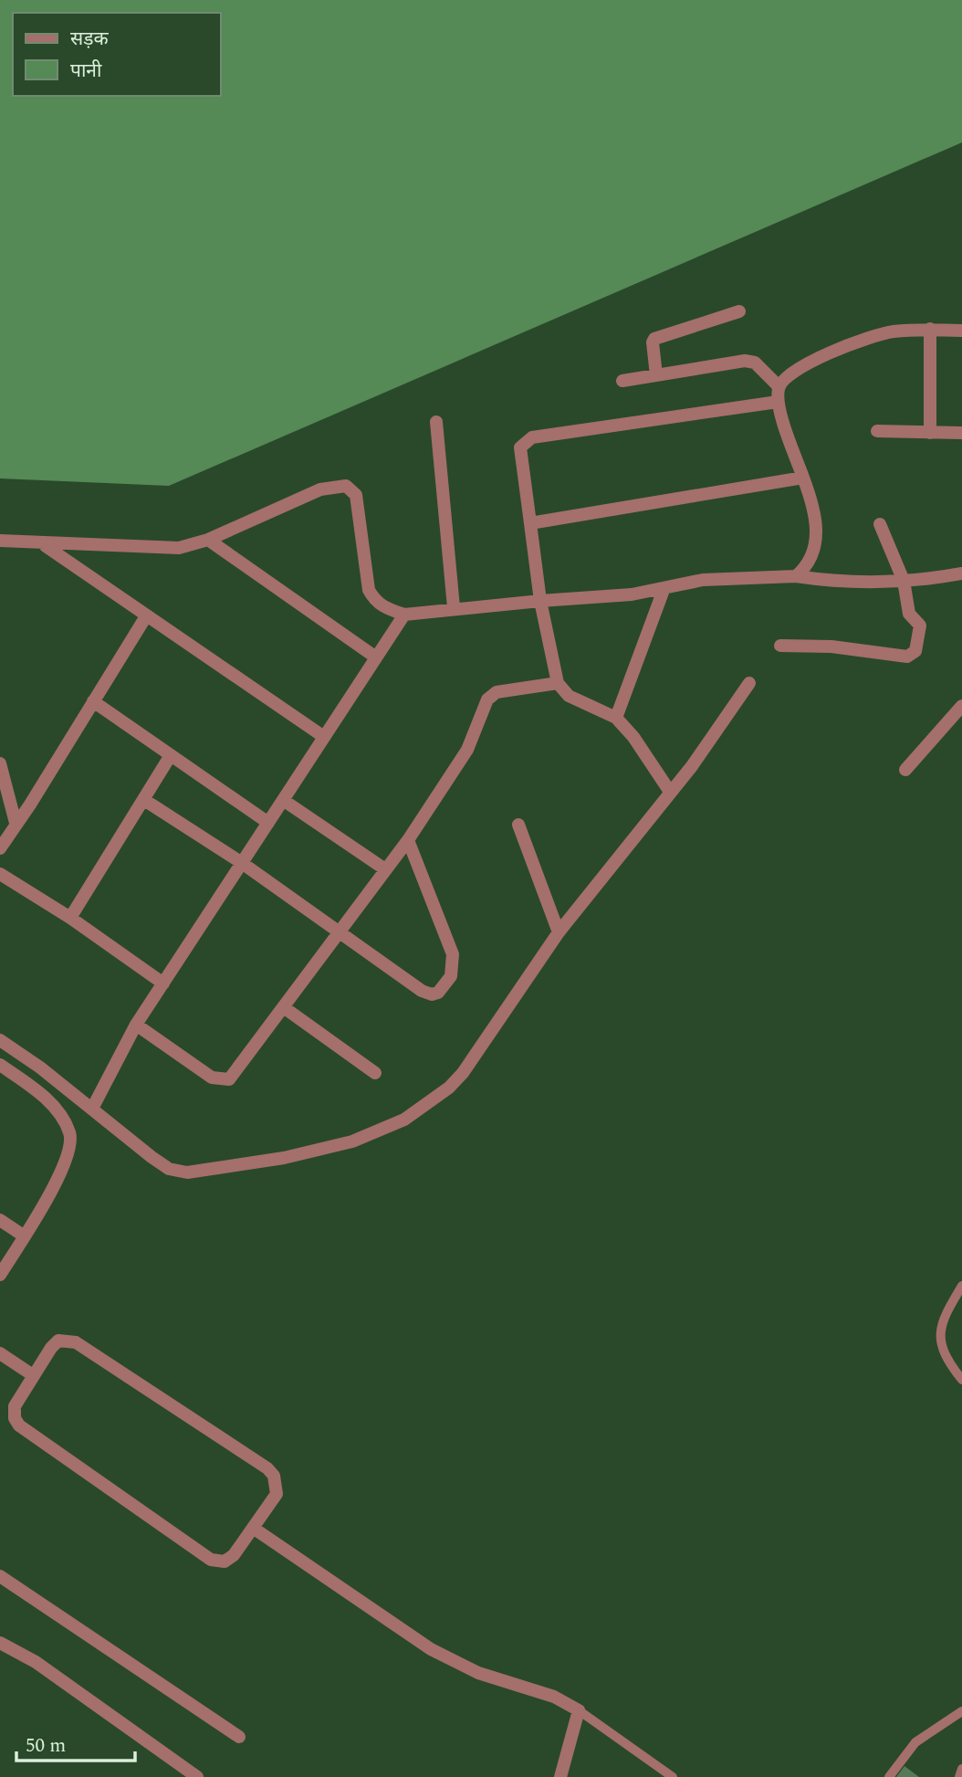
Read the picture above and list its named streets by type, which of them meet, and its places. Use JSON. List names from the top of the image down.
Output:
{
  "legend": ["सड़क", "पानी"],
  "scale_bar": "50 m"
}
